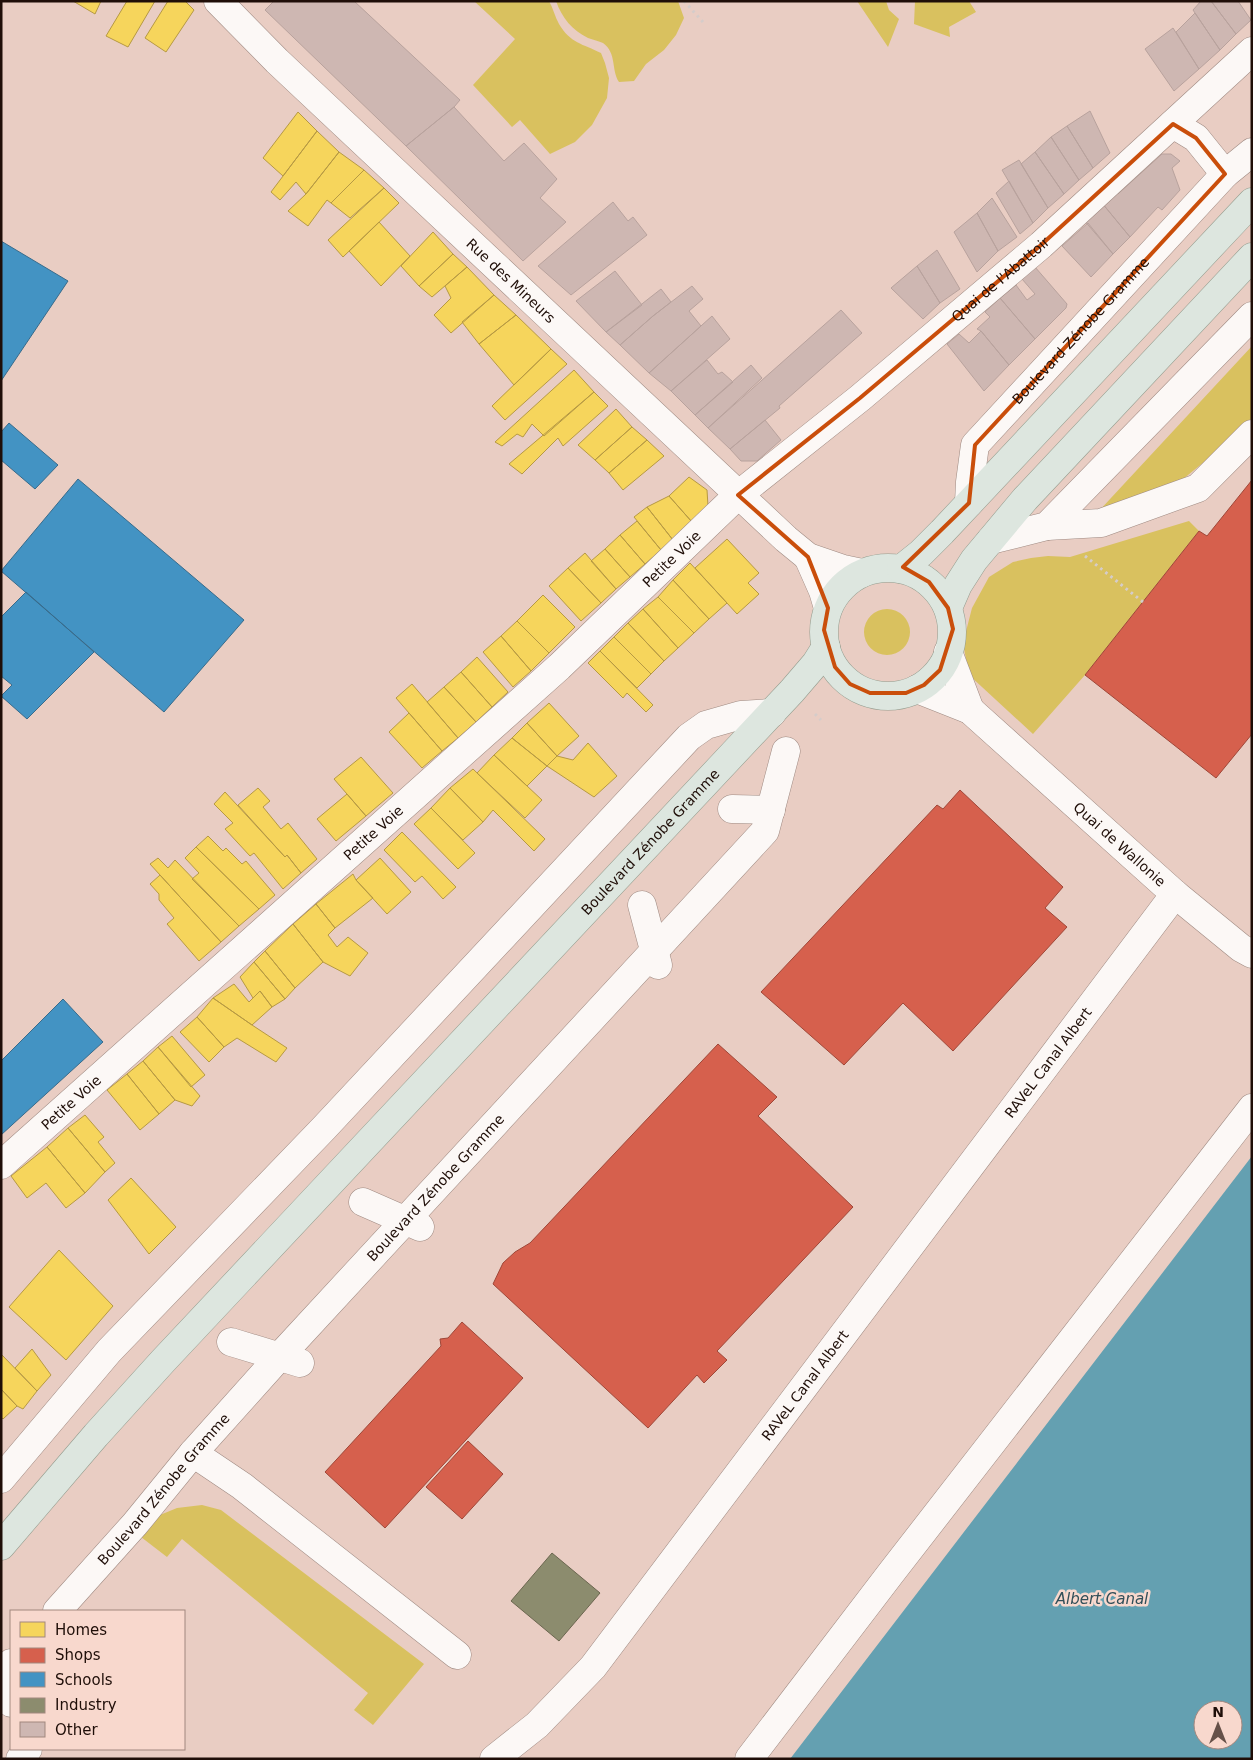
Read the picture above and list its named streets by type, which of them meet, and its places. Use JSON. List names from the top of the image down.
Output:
{
  "streets": {
    "main road": ["Boulevard Zénobe Gramme"],
    "street": [
      "Quai de l'Abattoir",
      "Rue des Mineurs",
      "Petite Voie",
      "Quai de Wallonie",
      "RAVeL Canal Albert"
    ]
  },
  "crossings": [
    ["Quai de l'Abattoir", "Rue des Mineurs"],
    ["Quai de l'Abattoir", "Petite Voie"],
    ["Rue des Mineurs", "Boulevard Zénobe Gramme"],
    ["Rue des Mineurs", "Petite Voie"],
    ["Rue des Mineurs", "Quai de Wallonie"],
    ["Boulevard Zénobe Gramme", "Quai de Wallonie"],
    ["Quai de Wallonie", "RAVeL Canal Albert"]
  ],
  "water": ["Albert Canal"],
  "legend": [
    "Homes",
    "Shops",
    "Schools",
    "Industry",
    "Other"
  ],
  "north": "top"
}
